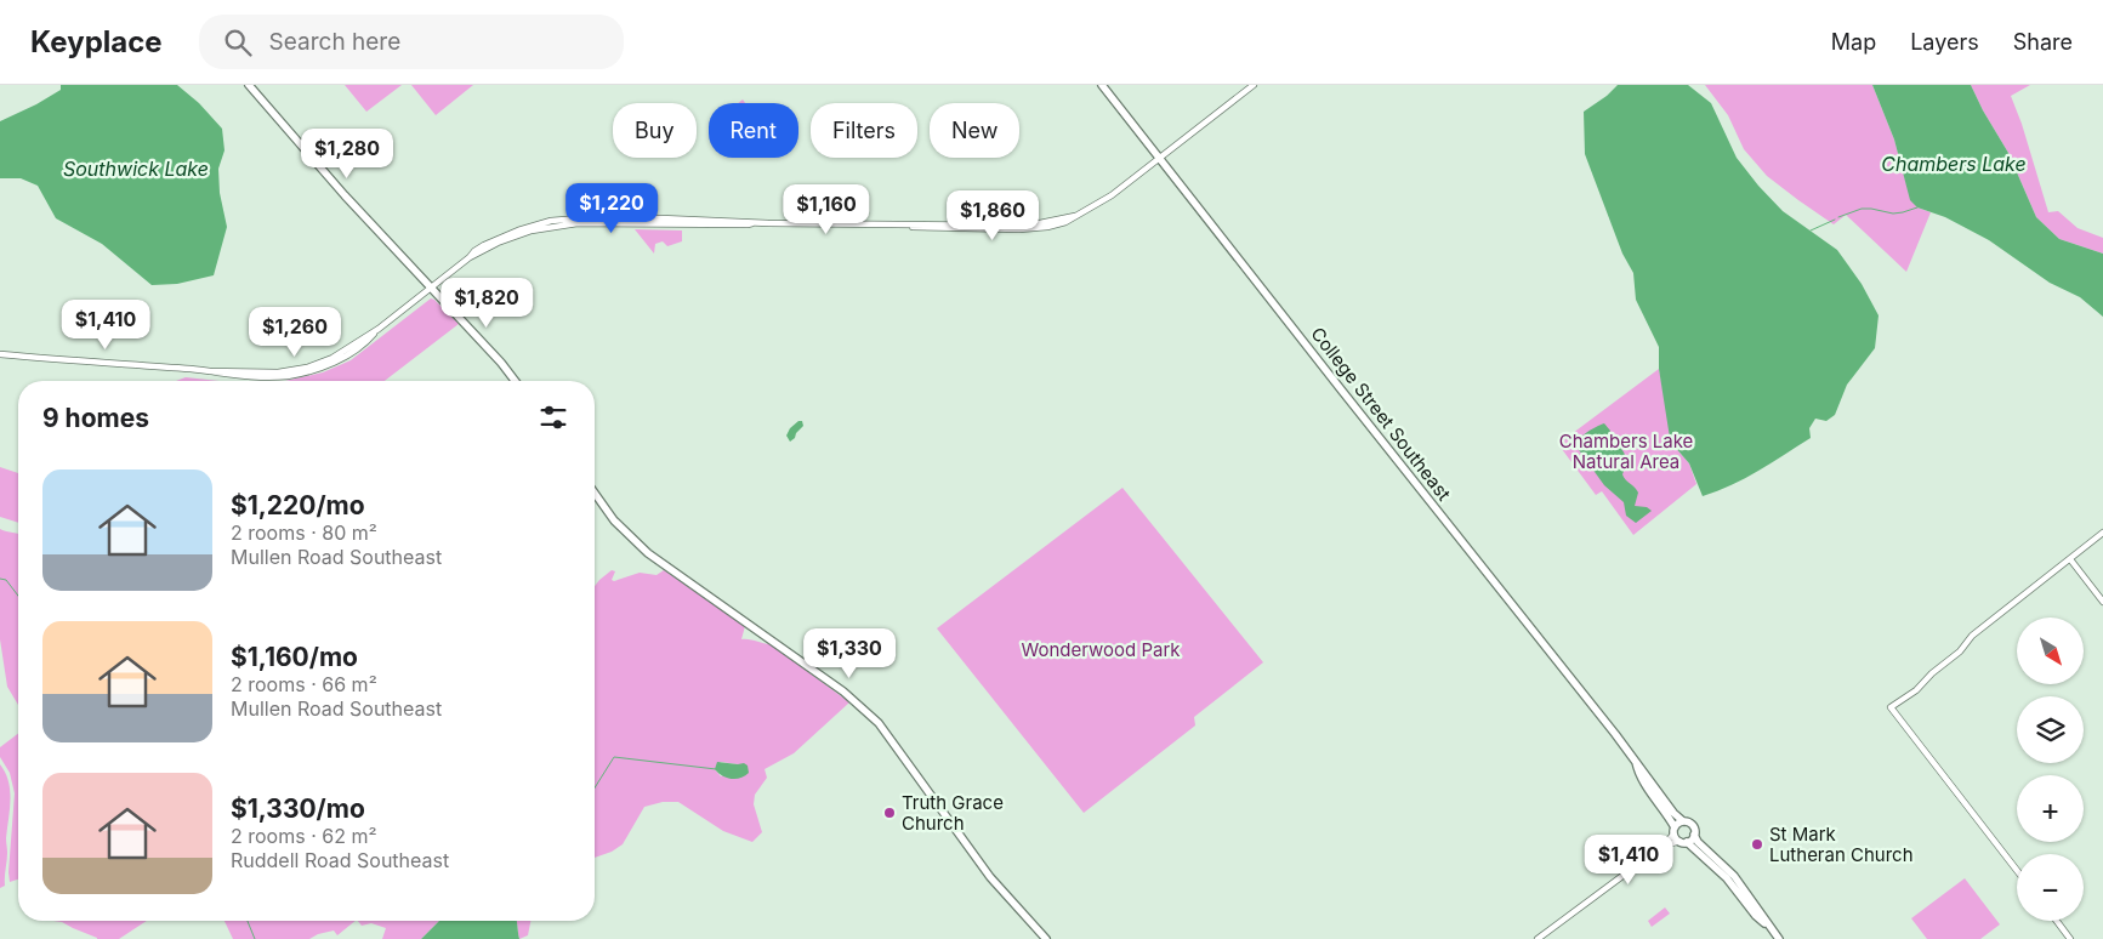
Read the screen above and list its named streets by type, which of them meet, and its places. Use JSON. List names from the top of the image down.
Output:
{
  "streets": {
    "main road": ["College Street Southeast"]
  },
  "water": ["Chambers Lake", "Southwick Lake"],
  "parks": ["Chambers Lake Natural Area", "Wonderwood Park"],
  "places": ["Truth Grace Church", "St Mark Lutheran Church"],
  "north": "bottom right",
  "page": {
    "header": "Keyplace",
    "search": "Search here",
    "nav": ["Map", "Layers", "Share"],
    "chip": [
      "Buy",
      "Rent",
      "Filters",
      "New"
    ],
    "price": [
      "$1,280",
      "$1,220",
      "$1,160",
      "$1,860",
      "$1,820",
      "$1,410",
      "$1,260",
      "$1,330",
      "$1,410"
    ],
    "heading": "9 homes",
    "list": [
      {
        "name": "$1,220/mo",
        "note": "2 rooms · 80 m² · Mullen Road Southeast"
      },
      {
        "name": "$1,160/mo",
        "note": "2 rooms · 66 m² · Mullen Road Southeast"
      },
      {
        "name": "$1,330/mo",
        "note": "2 rooms · 62 m² · Ruddell Road Southeast"
      }
    ],
    "map_buttons": ["+", "−"]
  }
}
